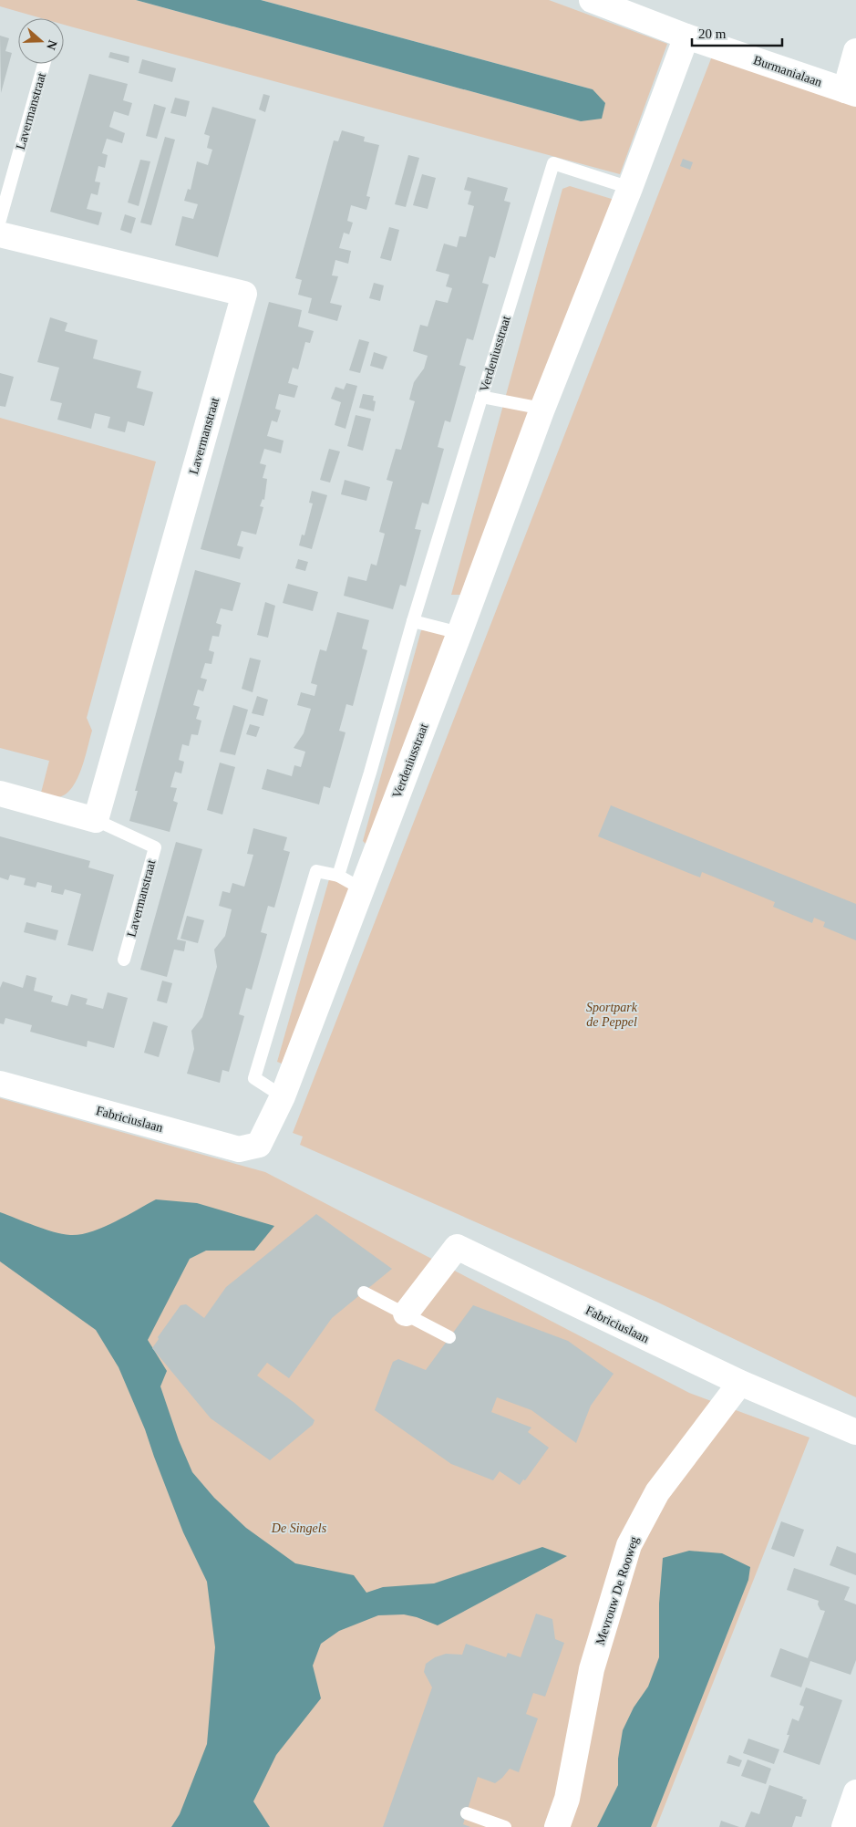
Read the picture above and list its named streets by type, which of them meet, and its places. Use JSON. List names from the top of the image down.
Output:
{
  "streets": {
    "street": [
      "Burmanialaan",
      "Lavermanstraat",
      "Verdeniusstraat",
      "Fabriciuslaan",
      "Mevrouw De Rooweg"
    ]
  },
  "crossings": [
    ["Burmanialaan", "Verdeniusstraat"],
    ["Verdeniusstraat", "Fabriciuslaan"],
    ["Fabriciuslaan", "Mevrouw De Rooweg"]
  ],
  "parks": ["Sportpark de Peppel", "De Singels"],
  "scale_bar": "20 m",
  "north": "right"
}
